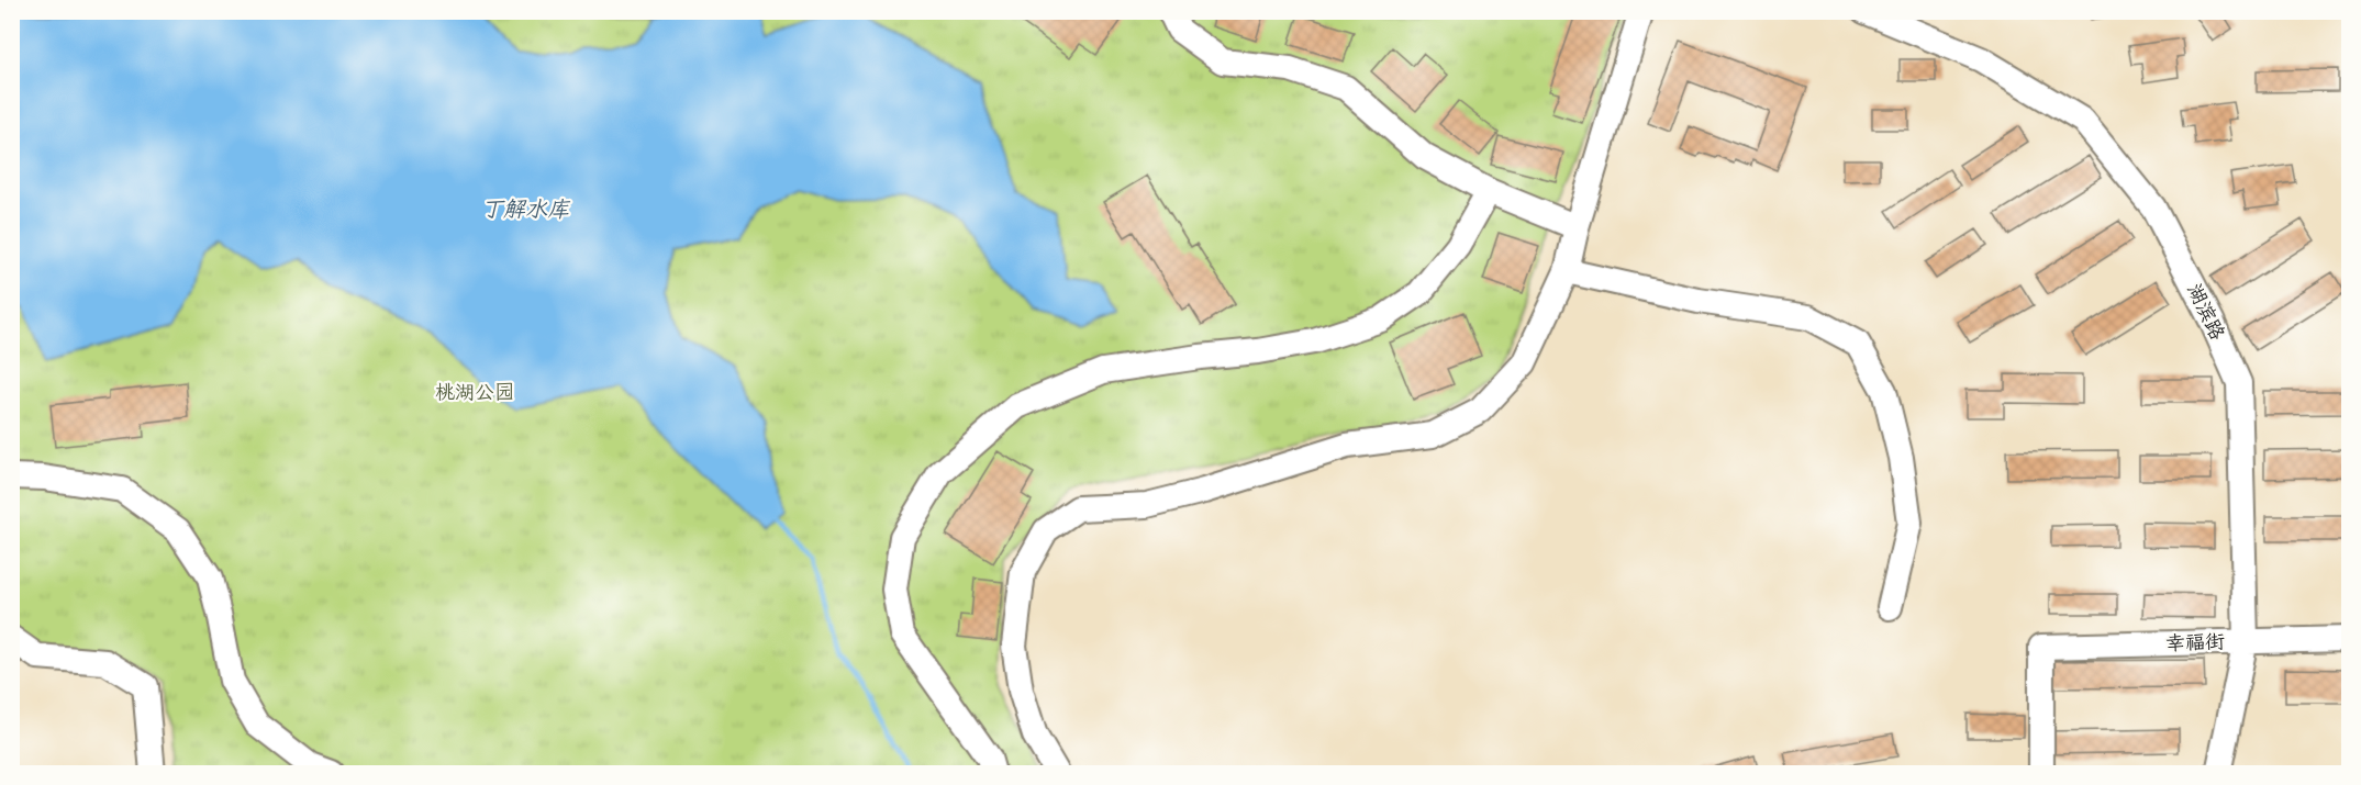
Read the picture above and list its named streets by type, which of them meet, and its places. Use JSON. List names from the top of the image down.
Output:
{
  "streets": {
    "street": ["湖滨路", "幸福街"]
  },
  "crossings": [
    ["湖滨路", "幸福街"]
  ],
  "water": ["丁解水库"],
  "parks": ["桃湖公园"]
}
